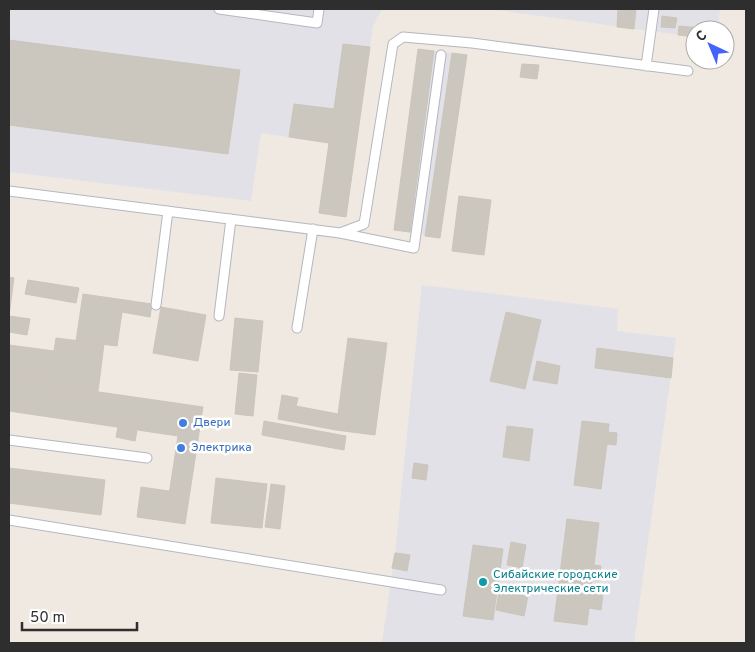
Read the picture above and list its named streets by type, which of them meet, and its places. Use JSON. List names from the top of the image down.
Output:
{
  "places": ["Двери", "Электрика", "Сибайские городские Электрические сети"],
  "scale_bar": "50 m",
  "north": "top left"
}
